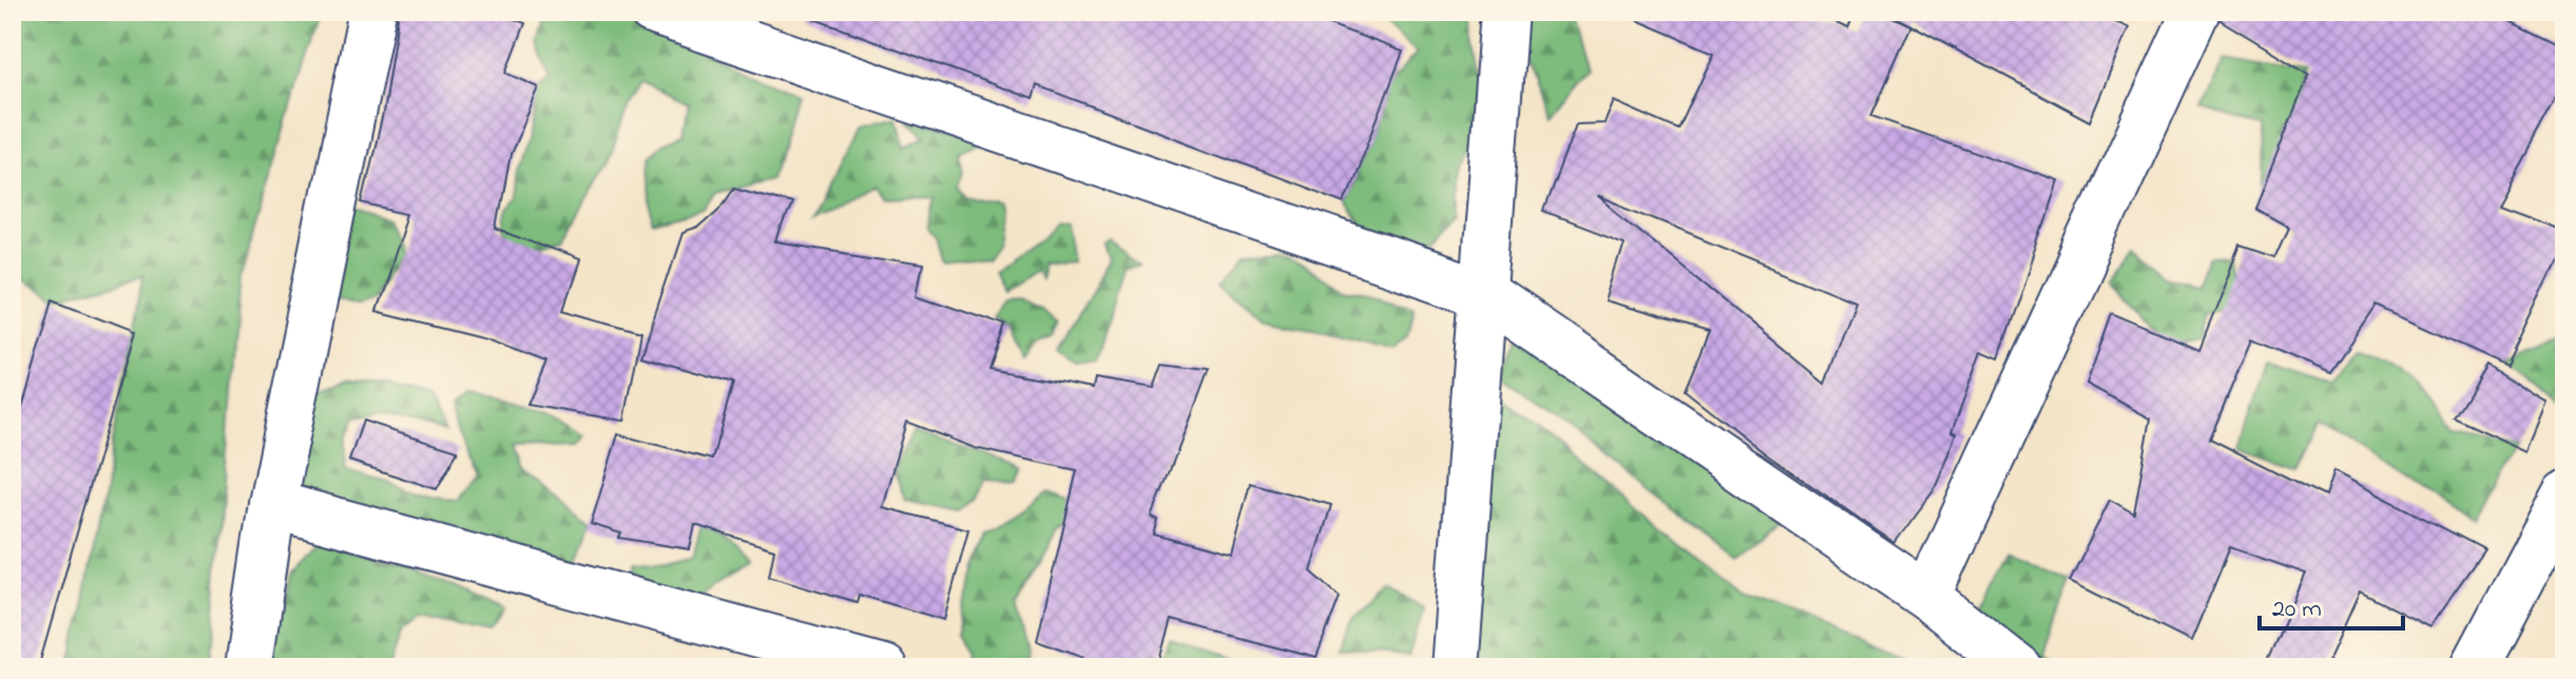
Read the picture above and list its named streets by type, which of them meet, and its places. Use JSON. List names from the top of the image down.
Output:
{
  "scale_bar": "20 m"
}
